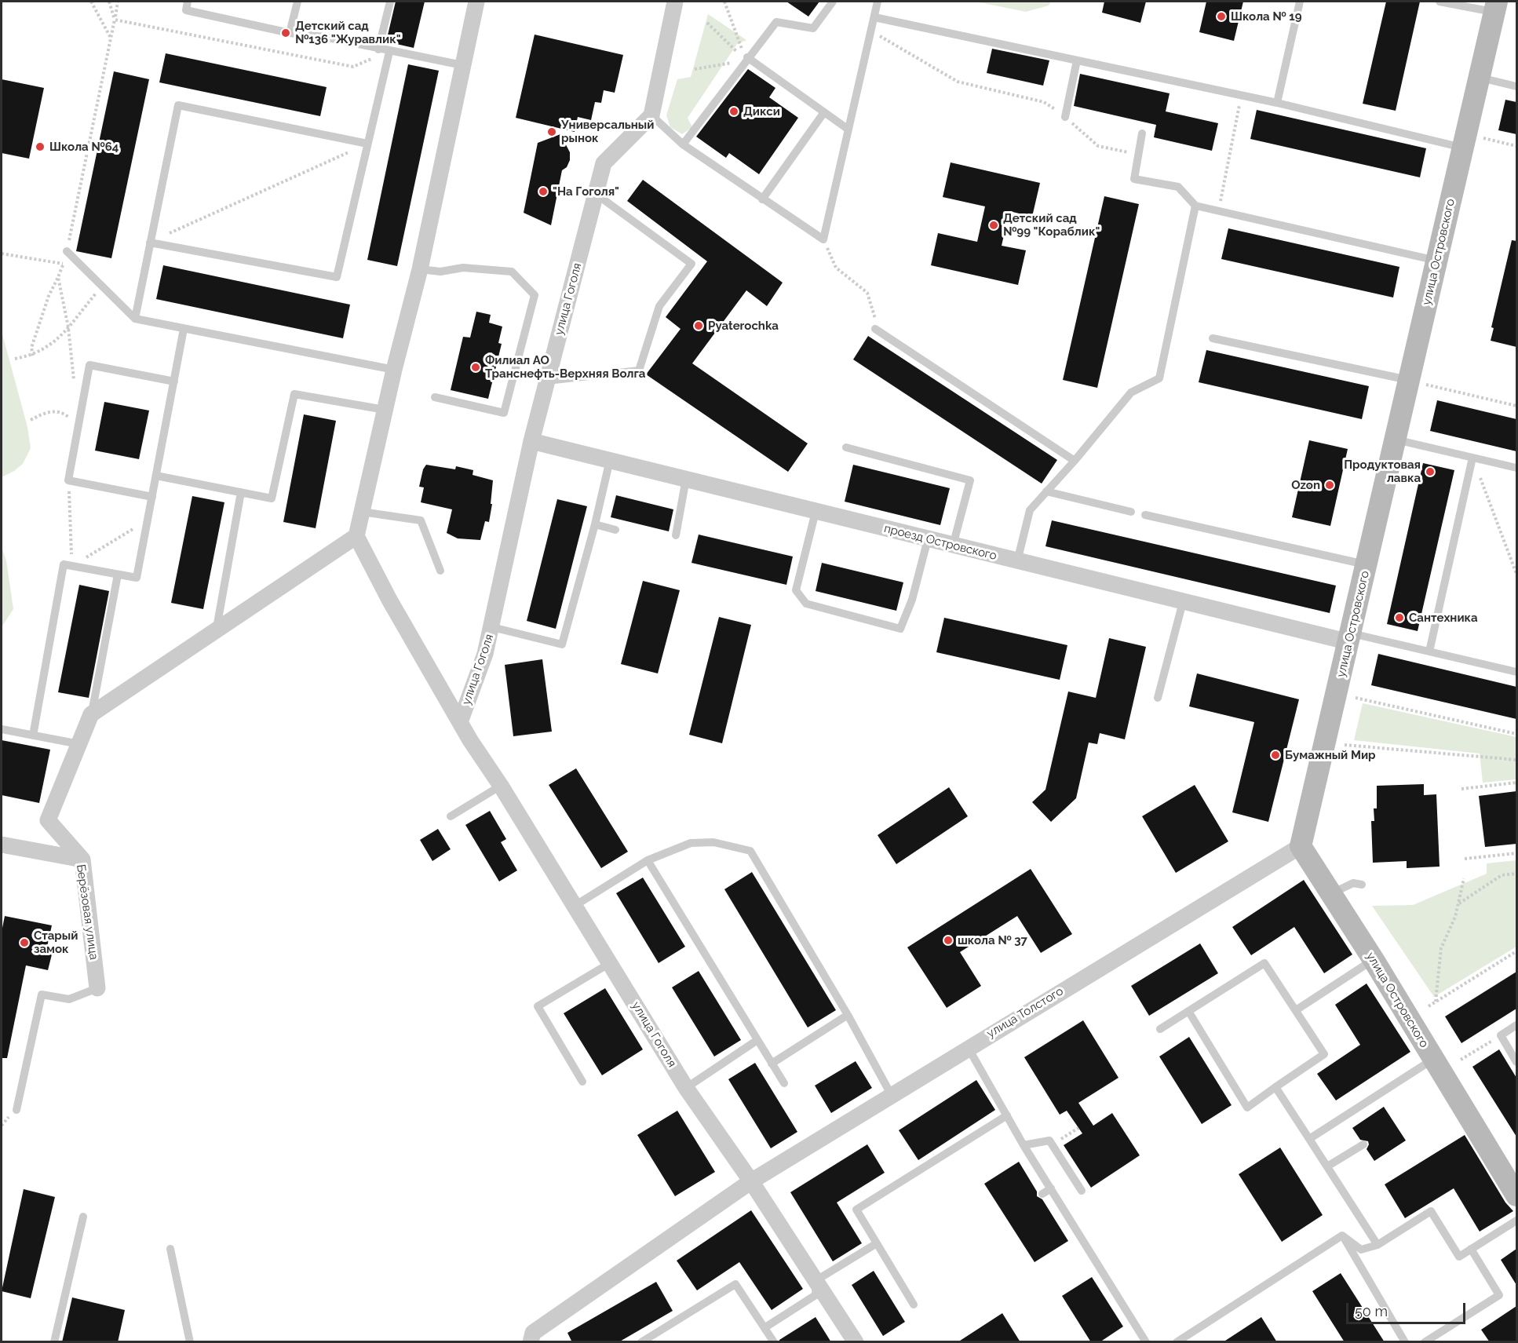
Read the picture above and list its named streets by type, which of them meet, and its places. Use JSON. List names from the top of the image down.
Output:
{
  "streets": {
    "street": [
      "улица Островского",
      "улица Гоголя",
      "проезд Островского",
      "Берёзовая улица",
      "улица Толстого"
    ]
  },
  "crossings": [
    ["улица Островского", "проезд Островского"],
    ["улица Островского", "улица Толстого"],
    ["улица Гоголя", "проезд Островского"],
    ["улица Гоголя", "улица Толстого"]
  ],
  "places": [
    "Школа № 19",
    "Детский сад №136 \"Журавлик\"",
    "Дикси",
    "Универсальный рынок",
    "Школа №64",
    "\"На Гоголя\"",
    "Детский сад №99 \"Кораблик\"",
    "Pyaterochka",
    "Филиал АО Транснефть-Верхняя Волга",
    "Продуктовая лавка",
    "Ozon",
    "Сантехника",
    "Бумажный Мир",
    "школа № 37",
    "Старый замок"
  ],
  "scale_bar": "50 m"
}
